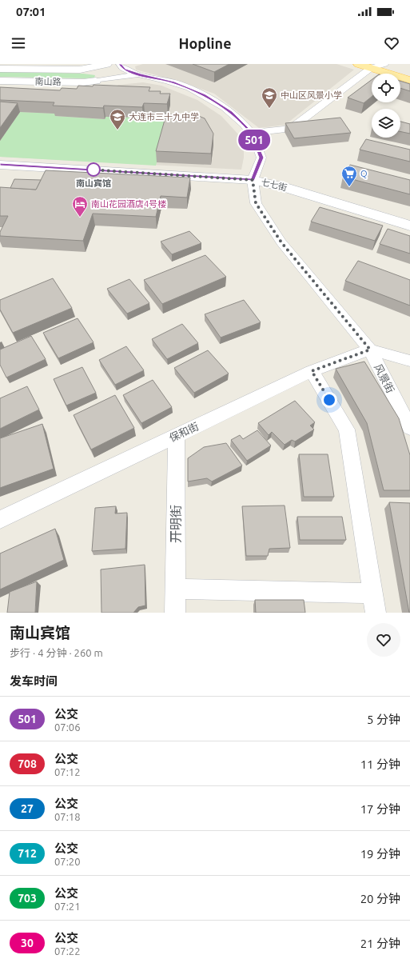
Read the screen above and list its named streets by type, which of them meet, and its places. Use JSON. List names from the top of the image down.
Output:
{
  "streets": {
    "main road": ["南山路", "七七街"],
    "street": ["风景街", "保和街", "开明街"]
  },
  "crossings": [
    ["七七街", "风景街"],
    ["风景街", "保和街"],
    ["保和街", "开明街"]
  ],
  "places": {
    "school or university": ["中山区风景小学", "大连市三十九中学"],
    "other": ["南山宾馆"],
    "supermarket": ["Q"],
    "hotel": ["南山花园酒店4号楼"]
  },
  "lines": ["bus line 501"],
  "page": {
    "status": "07:01",
    "header": "Hopline",
    "on_map": "501",
    "heading": [
      ["南山宾馆", "步行 · 4 分钟 · 260 m"],
      "发车时间"
    ],
    "list": [
      {
        "mark": "501",
        "name": "公交",
        "note": "07:06",
        "value": "5 分钟"
      },
      {
        "mark": "708",
        "name": "公交",
        "note": "07:12",
        "value": "11 分钟"
      },
      {
        "mark": "27",
        "name": "公交",
        "note": "07:18",
        "value": "17 分钟"
      },
      {
        "mark": "712",
        "name": "公交",
        "note": "07:20",
        "value": "19 分钟"
      },
      {
        "mark": "703",
        "name": "公交",
        "note": "07:21",
        "value": "20 分钟"
      },
      {
        "mark": "30",
        "name": "公交",
        "note": "07:22",
        "value": "21 分钟"
      }
    ]
  }
}
